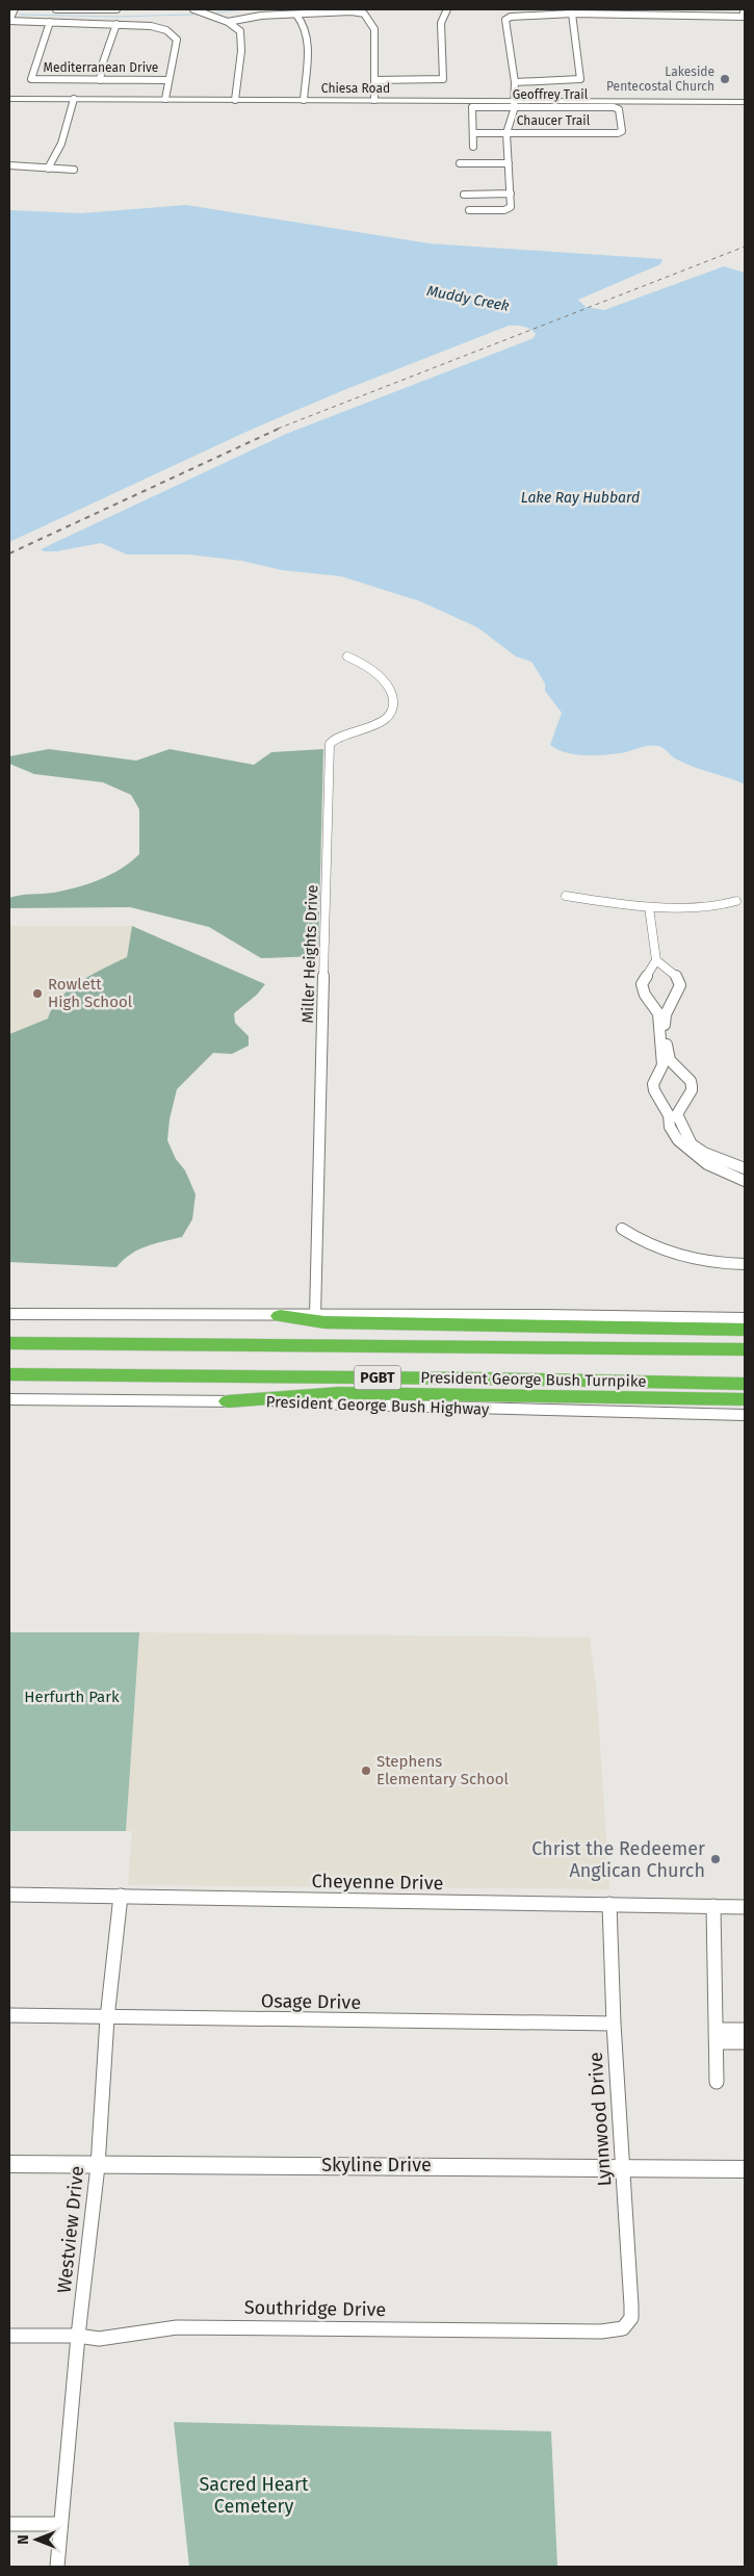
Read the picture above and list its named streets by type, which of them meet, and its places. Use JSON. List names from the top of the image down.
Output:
{
  "streets": {
    "highway": ["PGBT", "President George Bush Turnpike"],
    "main road": ["Chiesa Road", "President George Bush Highway", "Skyline Drive"],
    "street": [
      "Mediterranean Drive",
      "Geoffrey Trail",
      "Chaucer Trail",
      "Miller Heights Drive",
      "Cheyenne Drive",
      "Osage Drive",
      "Lynnwood Drive",
      "Westview Drive",
      "Southridge Drive"
    ]
  },
  "crossings": [
    ["Chiesa Road", "Geoffrey Trail"],
    ["Geoffrey Trail", "Chaucer Trail"],
    ["Cheyenne Drive", "Lynnwood Drive"],
    ["Cheyenne Drive", "Westview Drive"],
    ["Osage Drive", "Lynnwood Drive"],
    ["Osage Drive", "Westview Drive"],
    ["Lynnwood Drive", "Skyline Drive"],
    ["Lynnwood Drive", "Southridge Drive"],
    ["Skyline Drive", "Westview Drive"],
    ["Westview Drive", "Southridge Drive"]
  ],
  "water": ["Muddy Creek", "Lake Ray Hubbard"],
  "parks": ["Herfurth Park", "Sacred Heart Cemetery"],
  "places": [
    "Lakeside Pentecostal Church",
    "Rowlett High School",
    "Stephens Elementary School",
    "Christ the Redeemer Anglican Church"
  ],
  "north": "left"
}
